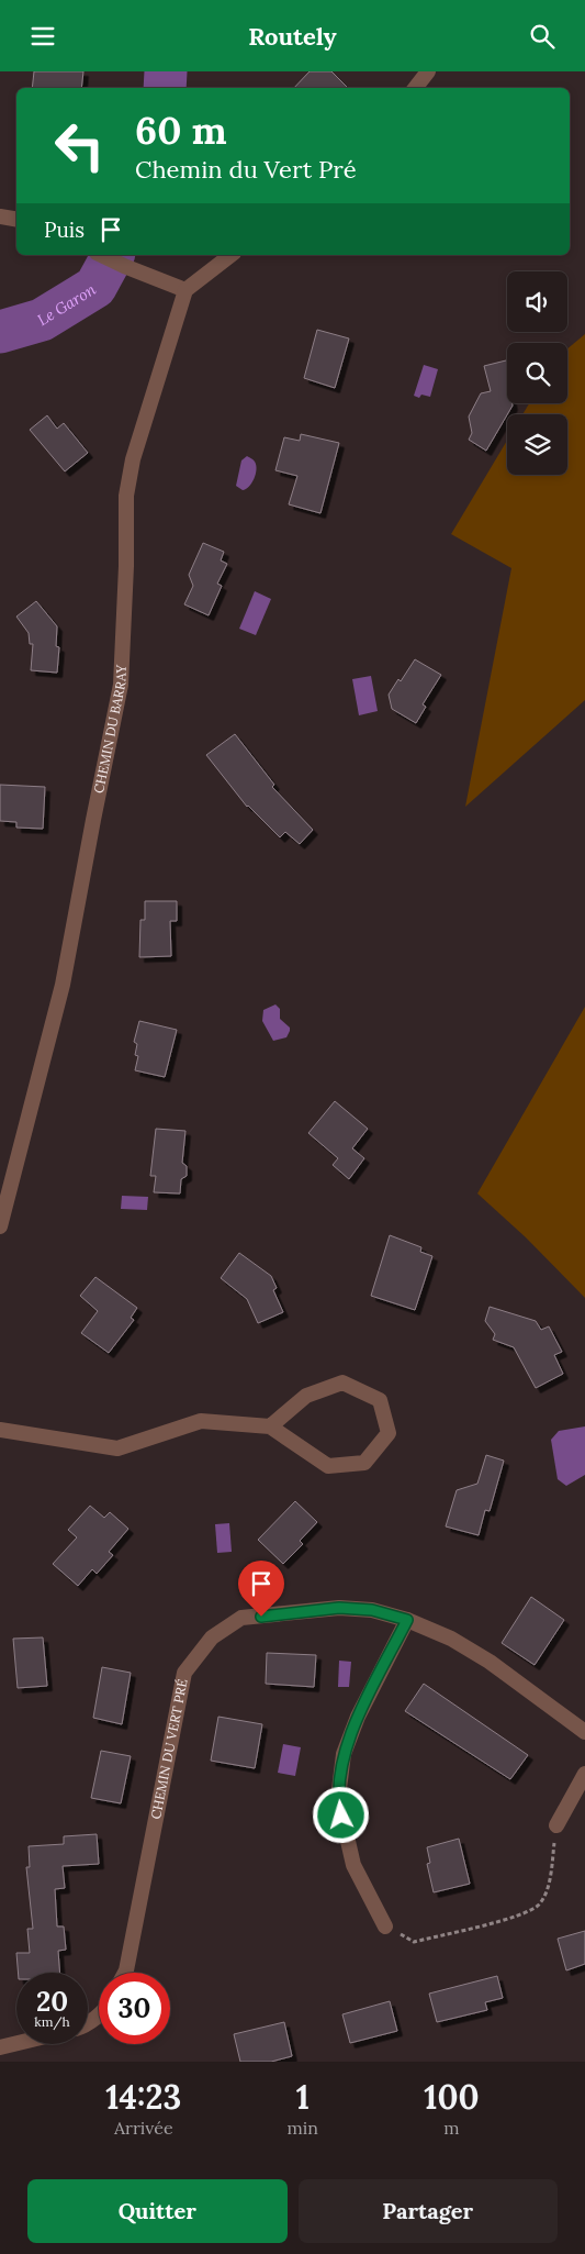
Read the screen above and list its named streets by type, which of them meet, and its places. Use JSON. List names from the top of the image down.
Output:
{
  "streets": {
    "street": ["CHEMIN DU BARRAY", "CHEMIN DU VERT PRÉ"]
  },
  "water": ["Le Garon"],
  "page": {
    "header": "Routely",
    "turn": ["60 m", "Chemin du Vert Pré"],
    "then": "Puis",
    "speed": "20 km/h",
    "limit": "30",
    "eta": [
      "14:23",
      "Arrivée",
      "1",
      "min",
      "100",
      "m"
    ],
    "buttons": ["Quitter", "Partager"]
  }
}
